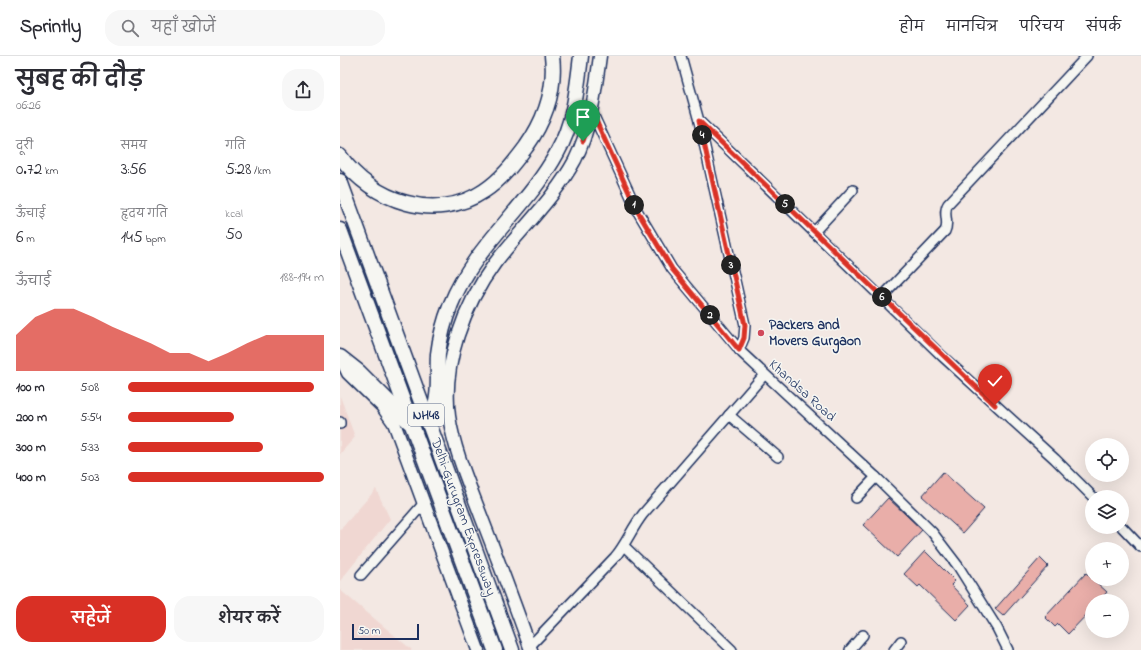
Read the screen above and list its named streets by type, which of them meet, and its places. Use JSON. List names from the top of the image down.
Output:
{
  "streets": {
    "highway": ["NH48", "Delhi-Gurugram Expressway"],
    "street": ["Khandsa Road"]
  },
  "places": ["Packers and Movers Gurgaon"],
  "scale_bar": "50 m",
  "page": {
    "header": "Sprintly",
    "search": "यहाँ खोजें",
    "nav": [
      "होम",
      "मानचित्र",
      "परिचय",
      "संपर्क"
    ],
    "heading": ["सुबह की दौड़", "06:26"],
    "stats": [
      ["दूरी", "0.72 km"],
      ["समय", "3:56"],
      ["गति", "5:28 /km"],
      ["ऊँचाई", "6 m"],
      ["हृदय गति", "145 bpm"],
      ["kcal", "50"]
    ],
    "pins": [
      "4",
      "5",
      "1",
      "3",
      "6",
      "2"
    ],
    "chart": ["ऊँचाई", "188–194 m"],
    "list": [
      {
        "name": "100 m",
        "note": "5:08"
      },
      {
        "name": "200 m",
        "note": "5:54"
      },
      {
        "name": "300 m",
        "note": "5:33"
      },
      {
        "name": "400 m",
        "note": "5:03"
      }
    ],
    "map_buttons": ["+", "−"],
    "buttons": ["सहेजें", "शेयर करें"],
    "scale": "50 m"
  }
}
